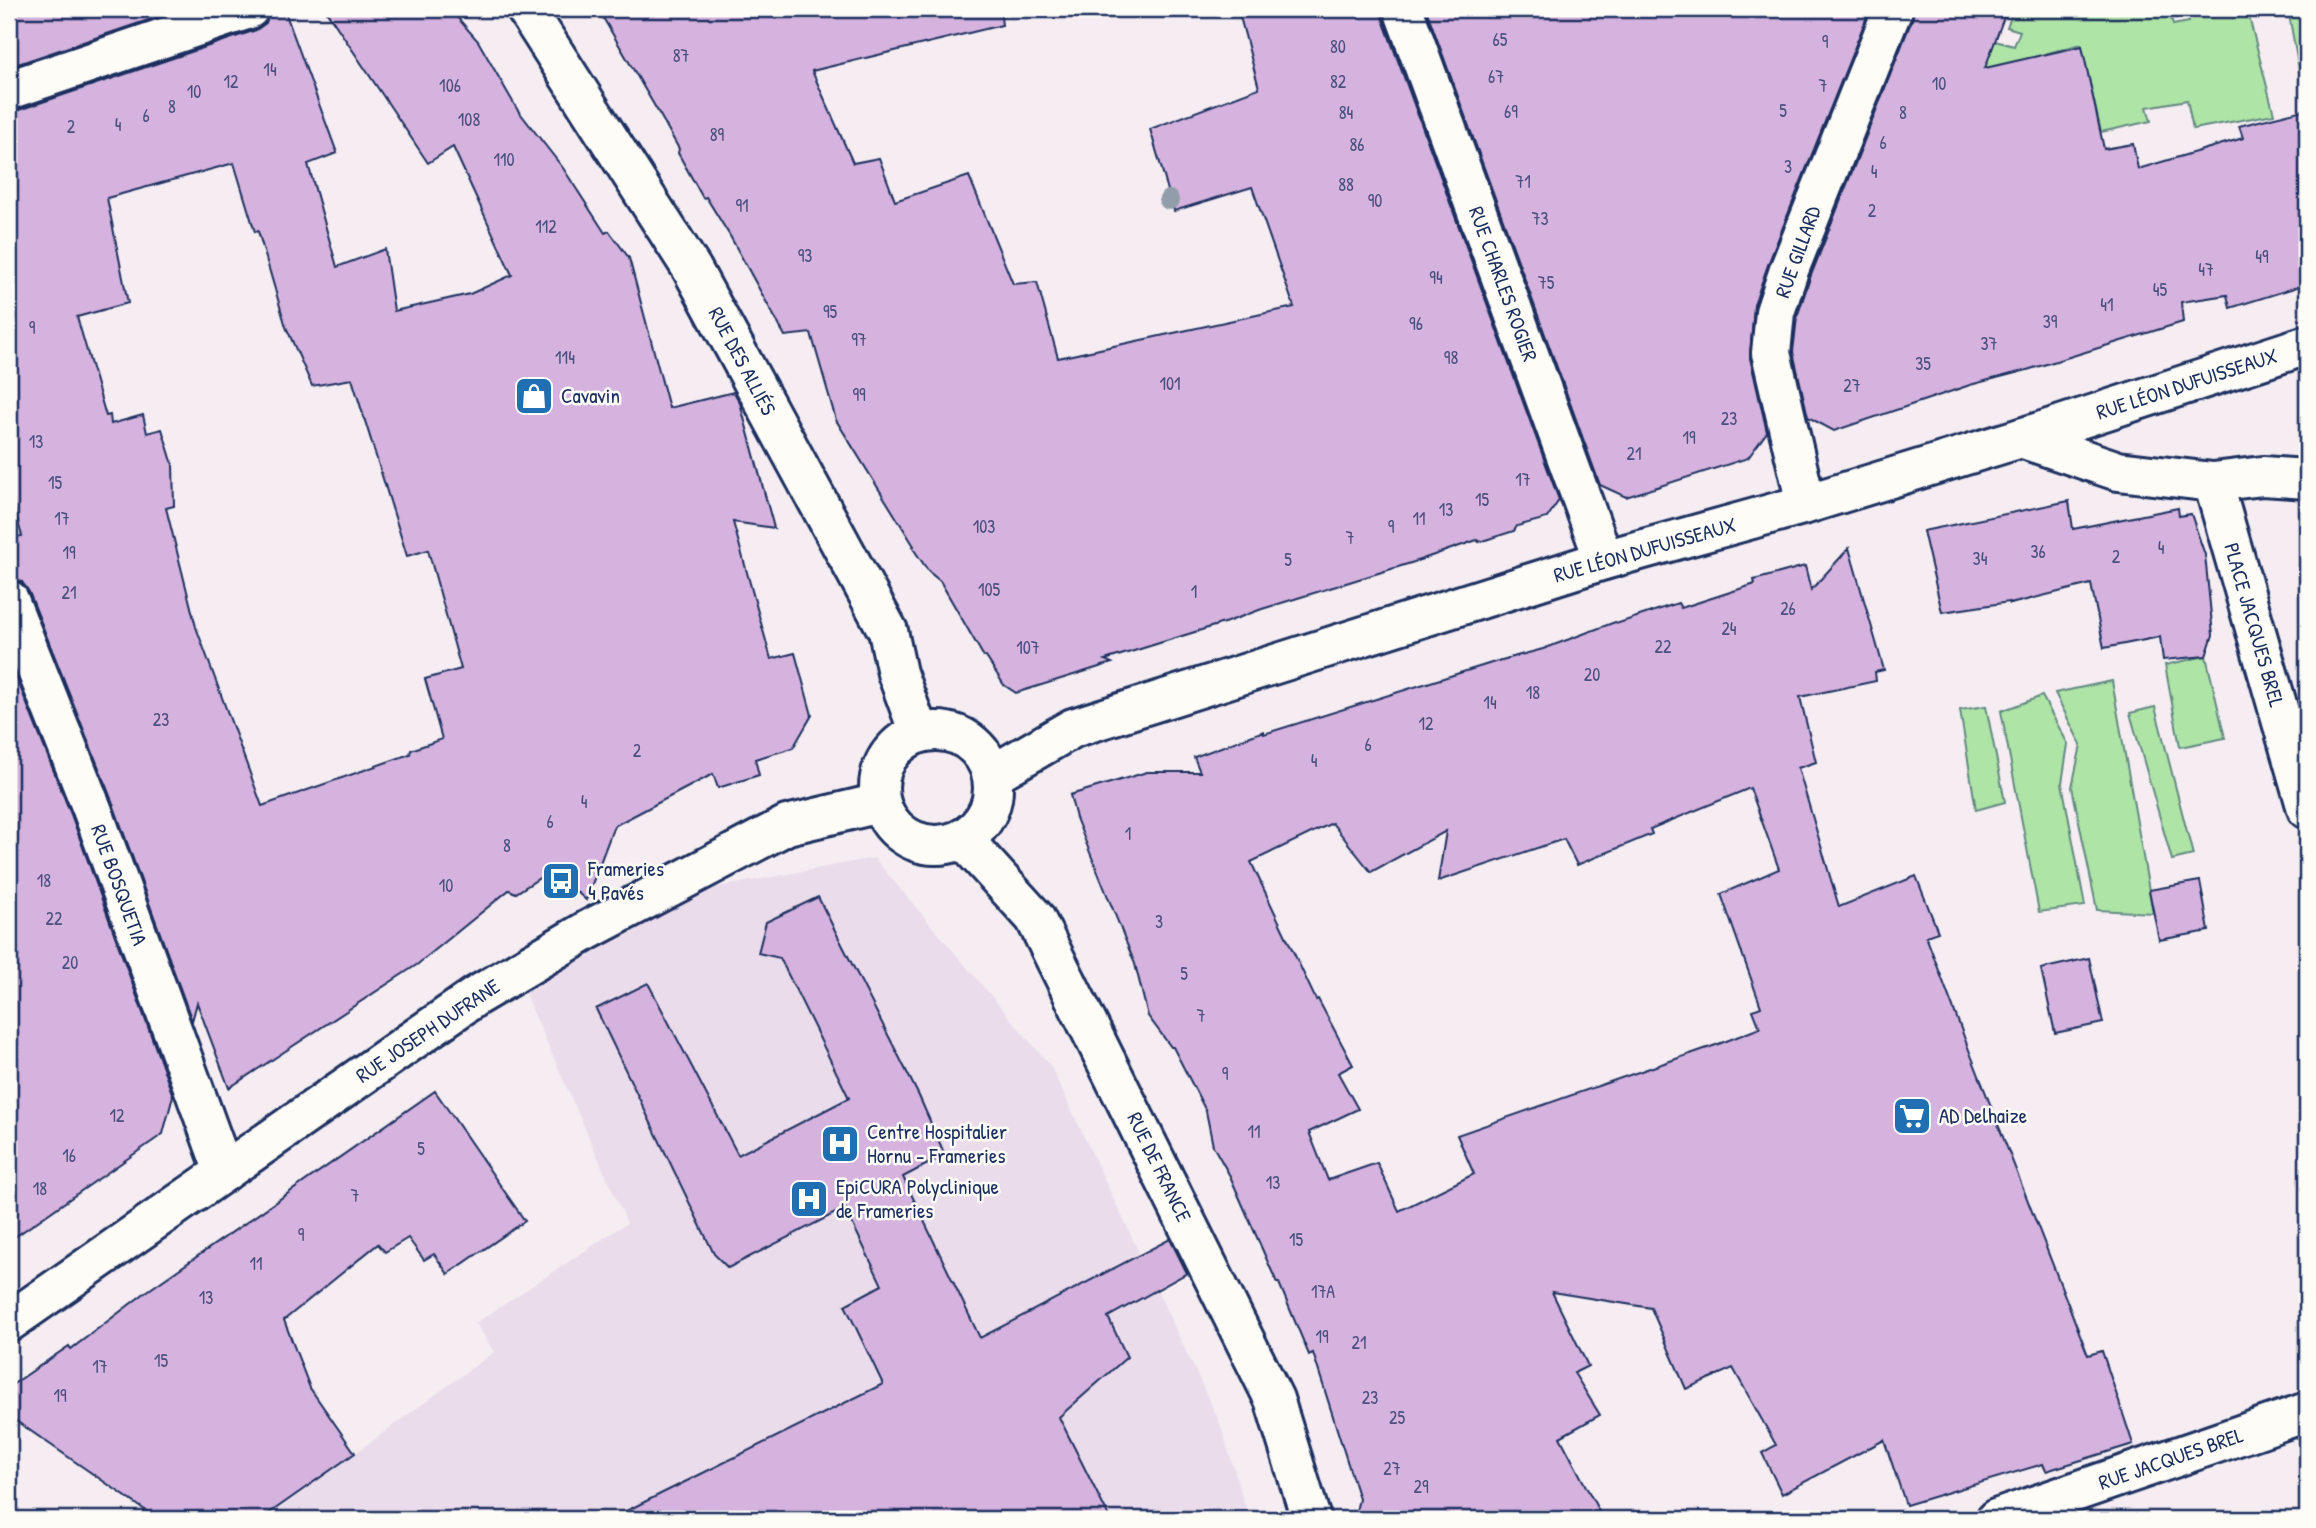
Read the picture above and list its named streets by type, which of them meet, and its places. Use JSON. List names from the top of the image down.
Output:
{
  "streets": {
    "main road": [
      "RUE GILLARD",
      "RUE CHARLES ROGIER",
      "RUE DES ALLIÉS",
      "RUE LÉON DUFUISSEAUX",
      "PLACE JACQUES BREL",
      "RUE BOSQUETIA",
      "RUE JOSEPH DUFRANE",
      "RUE DE FRANCE",
      "RUE JACQUES BREL"
    ]
  },
  "crossings": [
    ["RUE GILLARD", "RUE LÉON DUFUISSEAUX"],
    ["RUE CHARLES ROGIER", "RUE LÉON DUFUISSEAUX"],
    ["RUE DES ALLIÉS", "RUE LÉON DUFUISSEAUX"],
    ["RUE DES ALLIÉS", "RUE JOSEPH DUFRANE"],
    ["RUE DES ALLIÉS", "RUE DE FRANCE"],
    ["RUE LÉON DUFUISSEAUX", "RUE JOSEPH DUFRANE"],
    ["RUE LÉON DUFUISSEAUX", "RUE DE FRANCE"],
    ["RUE BOSQUETIA", "RUE JOSEPH DUFRANE"],
    ["RUE JOSEPH DUFRANE", "RUE DE FRANCE"]
  ],
  "places": {
    "shop": ["Cavavin"],
    "bus stop": ["Frameries 4 Pavés"],
    "supermarket": ["AD Delhaize"],
    "hospital": ["Centre Hospitalier Hornu - Frameries", "EpiCURA Polyclinique de Frameries"]
  },
  "house_numbers": [
    "65",
    "9",
    "80",
    "87",
    "14",
    "67",
    "12",
    "82",
    "10",
    "106",
    "7",
    "10",
    "8",
    "5",
    "69",
    "84",
    "8",
    "6",
    "108",
    "4",
    "2",
    "89",
    "6",
    "86",
    "110",
    "3",
    "4",
    "71",
    "88",
    "90",
    "91",
    "2",
    "73",
    "112",
    "93",
    "49",
    "47",
    "94",
    "75",
    "45",
    "41",
    "95",
    "39",
    "96",
    "9",
    "97",
    "37",
    "114",
    "98",
    "35",
    "101",
    "27",
    "99",
    "23",
    "19",
    "13",
    "21",
    "17",
    "15",
    "15",
    "13",
    "17",
    "11",
    "103",
    "9",
    "7",
    "4",
    "36",
    "19",
    "2",
    "34",
    "5",
    "105",
    "1",
    "21",
    "26",
    "24",
    "22",
    "107",
    "20",
    "18",
    "14",
    "23",
    "12",
    "6",
    "2",
    "4",
    "4",
    "6",
    "1",
    "8",
    "18",
    "10",
    "22",
    "3",
    "20",
    "5",
    "7",
    "9",
    "12",
    "11",
    "5",
    "16",
    "13",
    "18",
    "7",
    "9",
    "15",
    "11",
    "17A",
    "13",
    "19",
    "21",
    "15",
    "17",
    "19",
    "23",
    "25",
    "27",
    "29"
  ]
}
